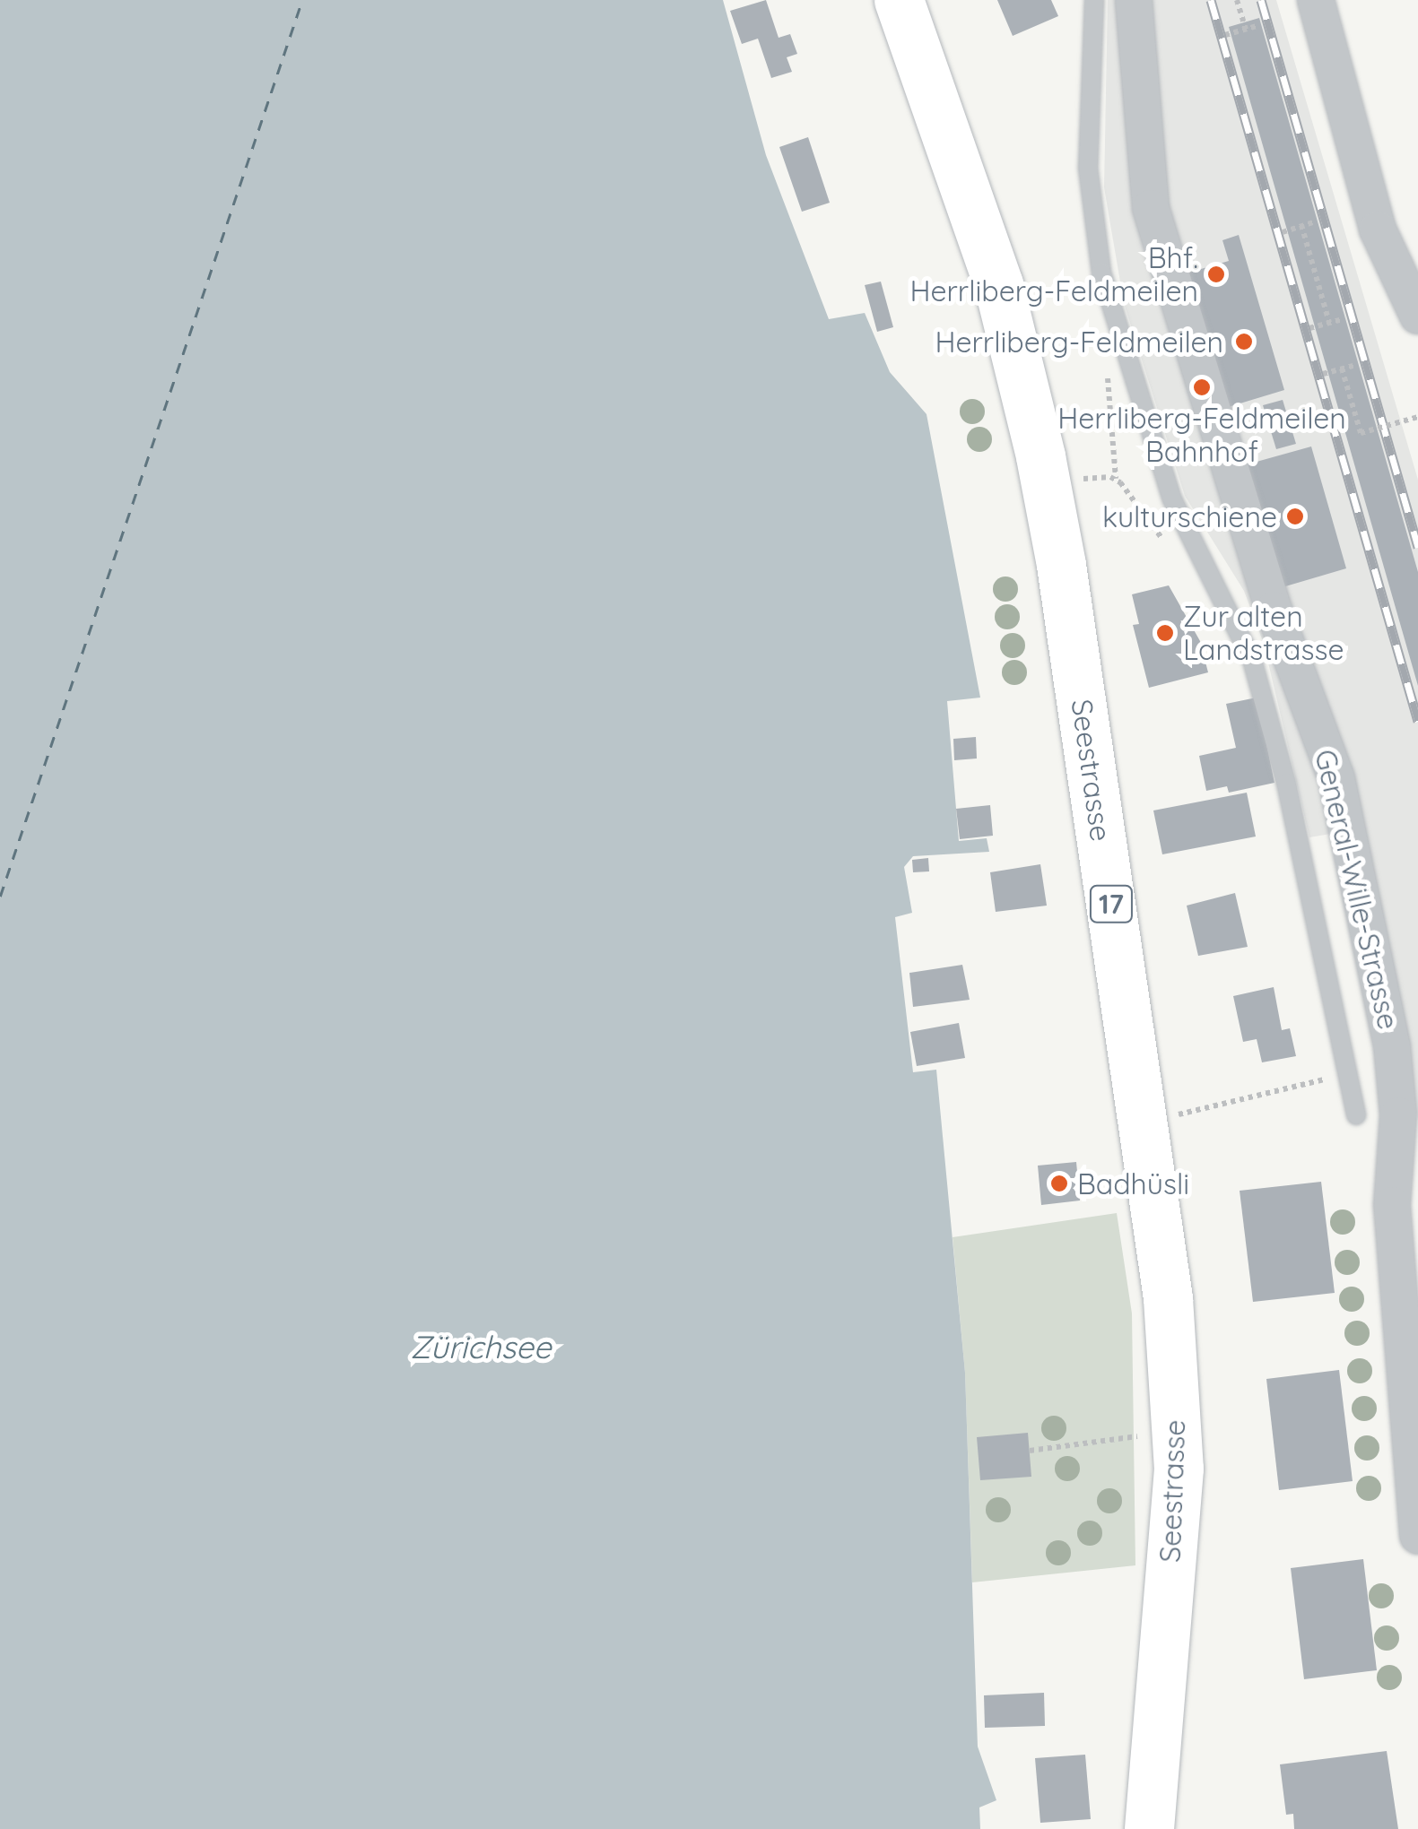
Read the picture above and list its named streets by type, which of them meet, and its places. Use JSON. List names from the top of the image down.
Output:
{
  "streets": {
    "main road": ["Seestrasse", "17"],
    "street": ["General-Wille-Strasse"]
  },
  "water": ["Zürichsee"],
  "places": [
    "Bhf. Herrliberg-Feldmeilen",
    "Herrliberg-Feldmeilen",
    "Herrliberg-Feldmeilen Bahnhof",
    "kulturschiene",
    "Zur alten Landstrasse",
    "Badhüsli"
  ]
}
